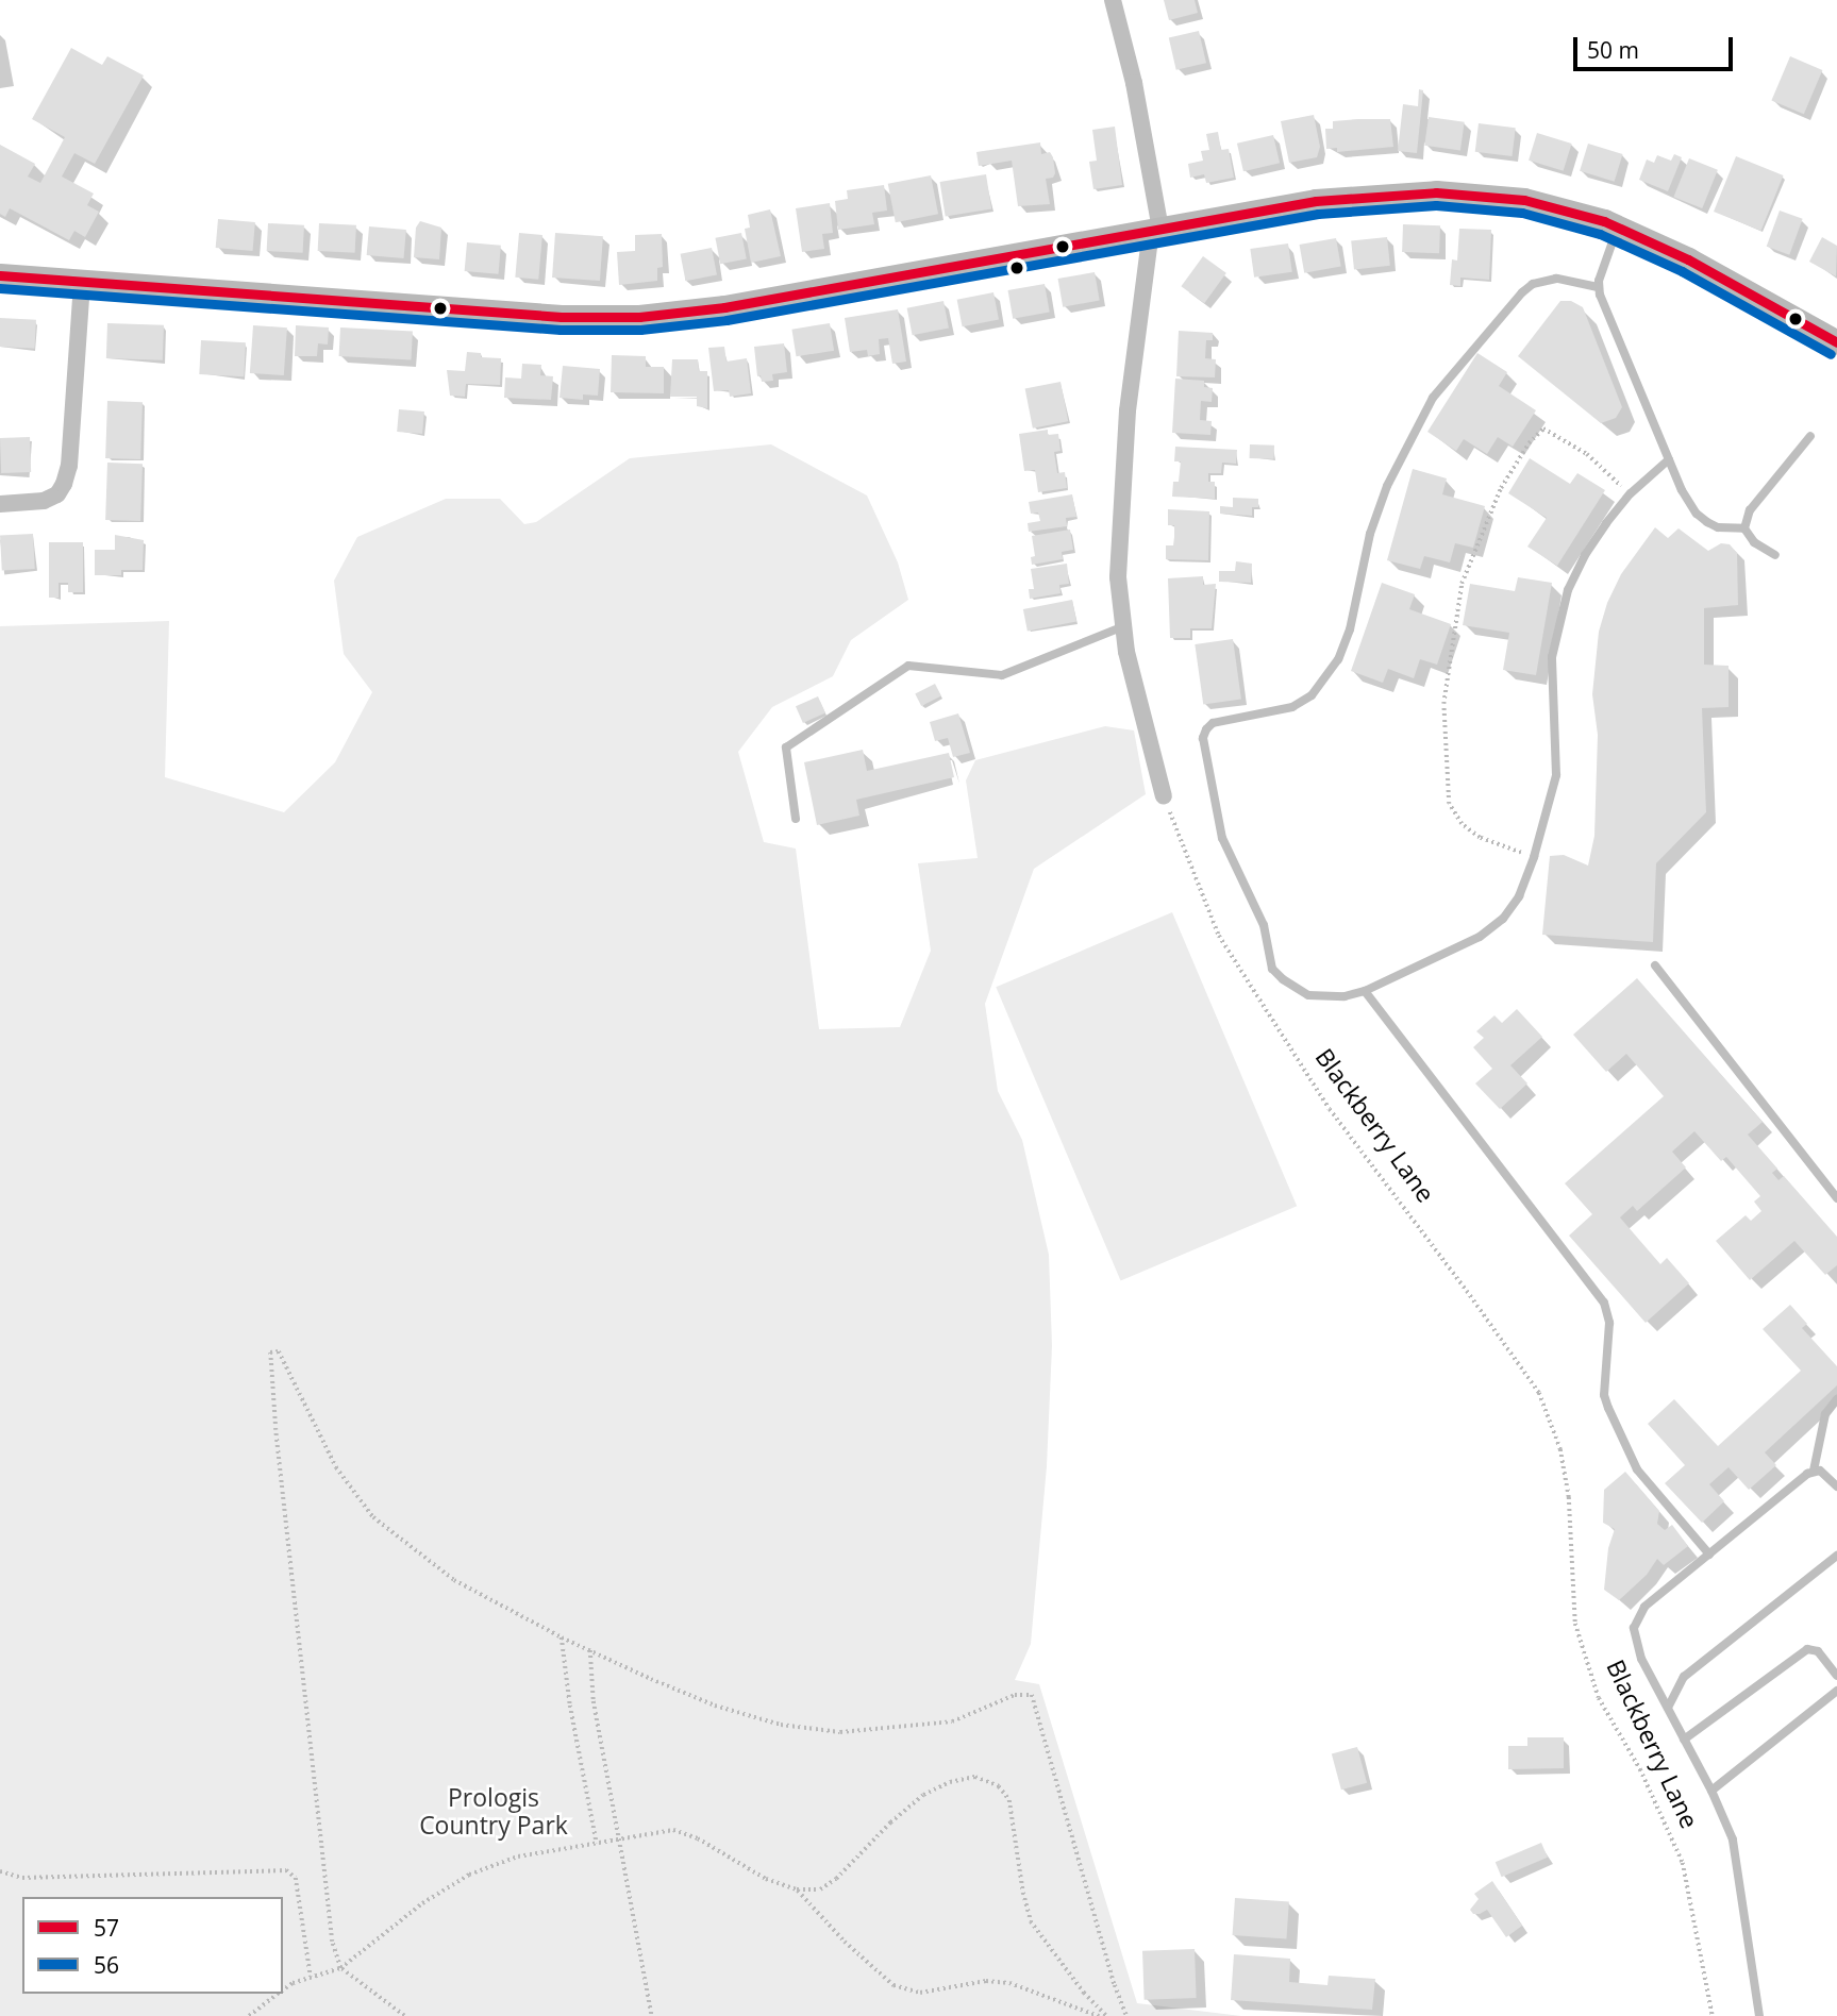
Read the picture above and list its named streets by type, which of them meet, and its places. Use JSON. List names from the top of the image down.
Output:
{
  "streets": {
    "path": ["Blackberry Lane"]
  },
  "parks": ["Prologis Country Park"],
  "lines": ["transit line 57", "transit line 56"],
  "legend": ["57", "56"],
  "scale_bar": "50 m"
}
